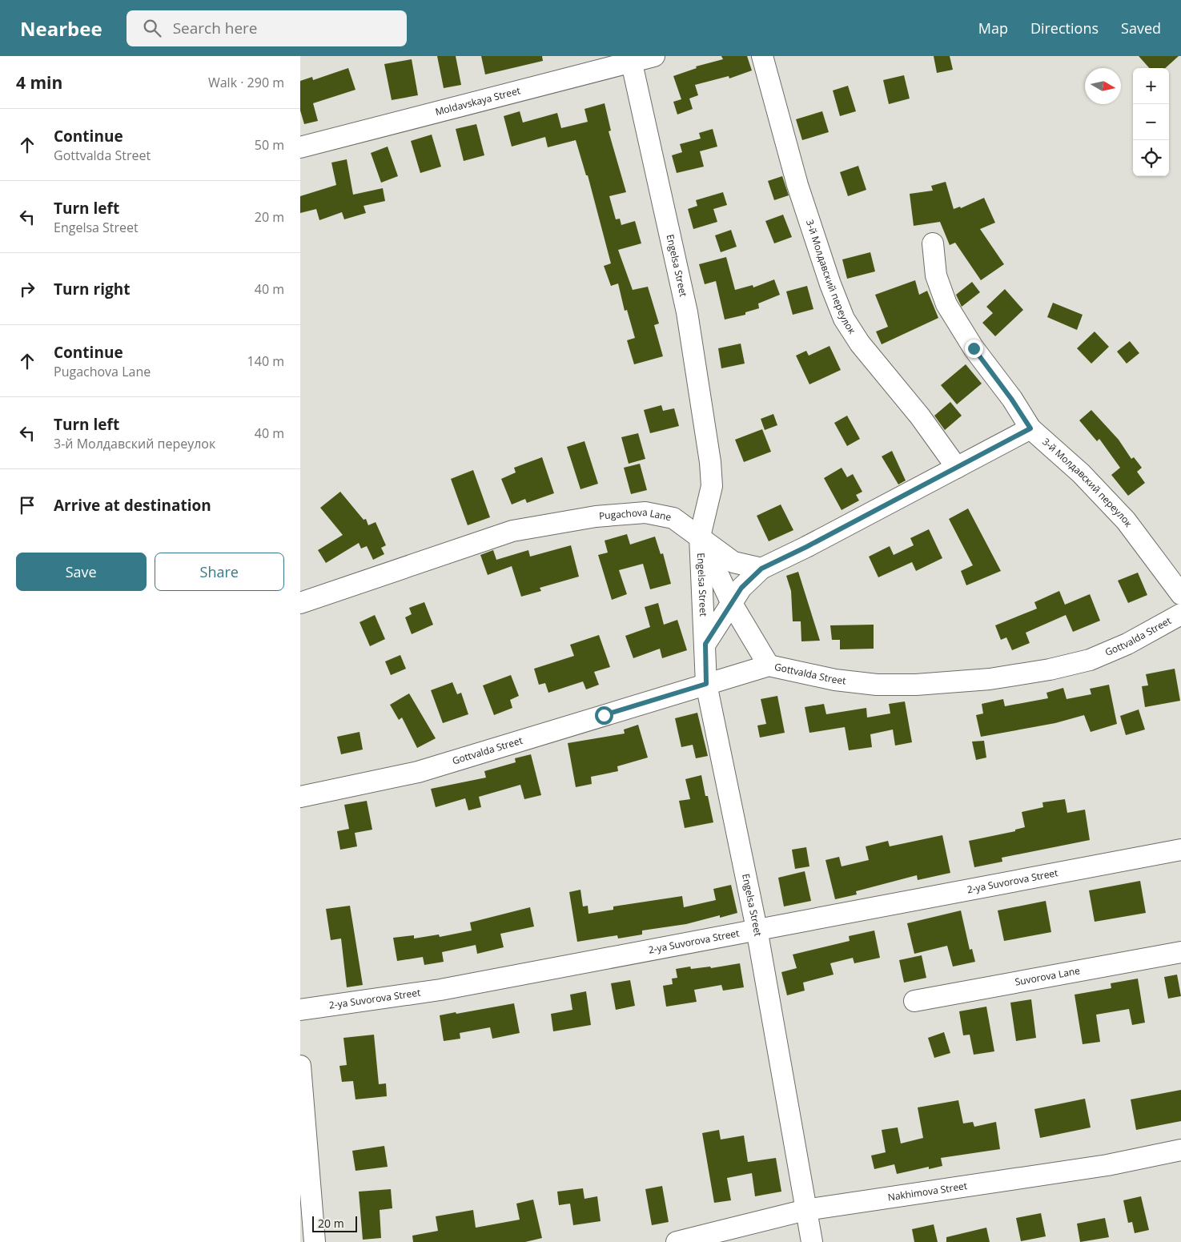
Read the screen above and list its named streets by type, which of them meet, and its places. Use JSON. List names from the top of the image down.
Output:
{
  "streets": {
    "street": [
      "Moldavskaya Street",
      "Engelsa Street",
      "3-й Молдавский переулок",
      "Pugachova Lane",
      "Gottvalda Street",
      "2-ya Suvorova Street",
      "Suvorova Lane",
      "Nakhimova Street"
    ]
  },
  "crossings": [
    ["Moldavskaya Street", "Engelsa Street"],
    ["Engelsa Street", "Pugachova Lane"],
    ["Engelsa Street", "Gottvalda Street"],
    ["Engelsa Street", "2-ya Suvorova Street"],
    ["Engelsa Street", "Nakhimova Street"]
  ],
  "scale_bar": "20 m",
  "north": "right",
  "page": {
    "header": "Nearbee",
    "search": "Search here",
    "nav": ["Map", "Directions", "Saved"],
    "heading": ["4 min", "Walk · 290 m"],
    "map_buttons": ["+", "−"],
    "list": [
      ["Continue", "Gottvalda Street", "50 m"],
      ["Turn left", "Engelsa Street", "20 m"],
      ["Turn right", "40 m"],
      ["Continue", "Pugachova Lane", "140 m"],
      ["Turn left", "3-й Молдавский переулок", "40 m"],
      "Arrive at destination"
    ],
    "buttons": ["Save", "Share"],
    "scale": "20 m"
  }
}
